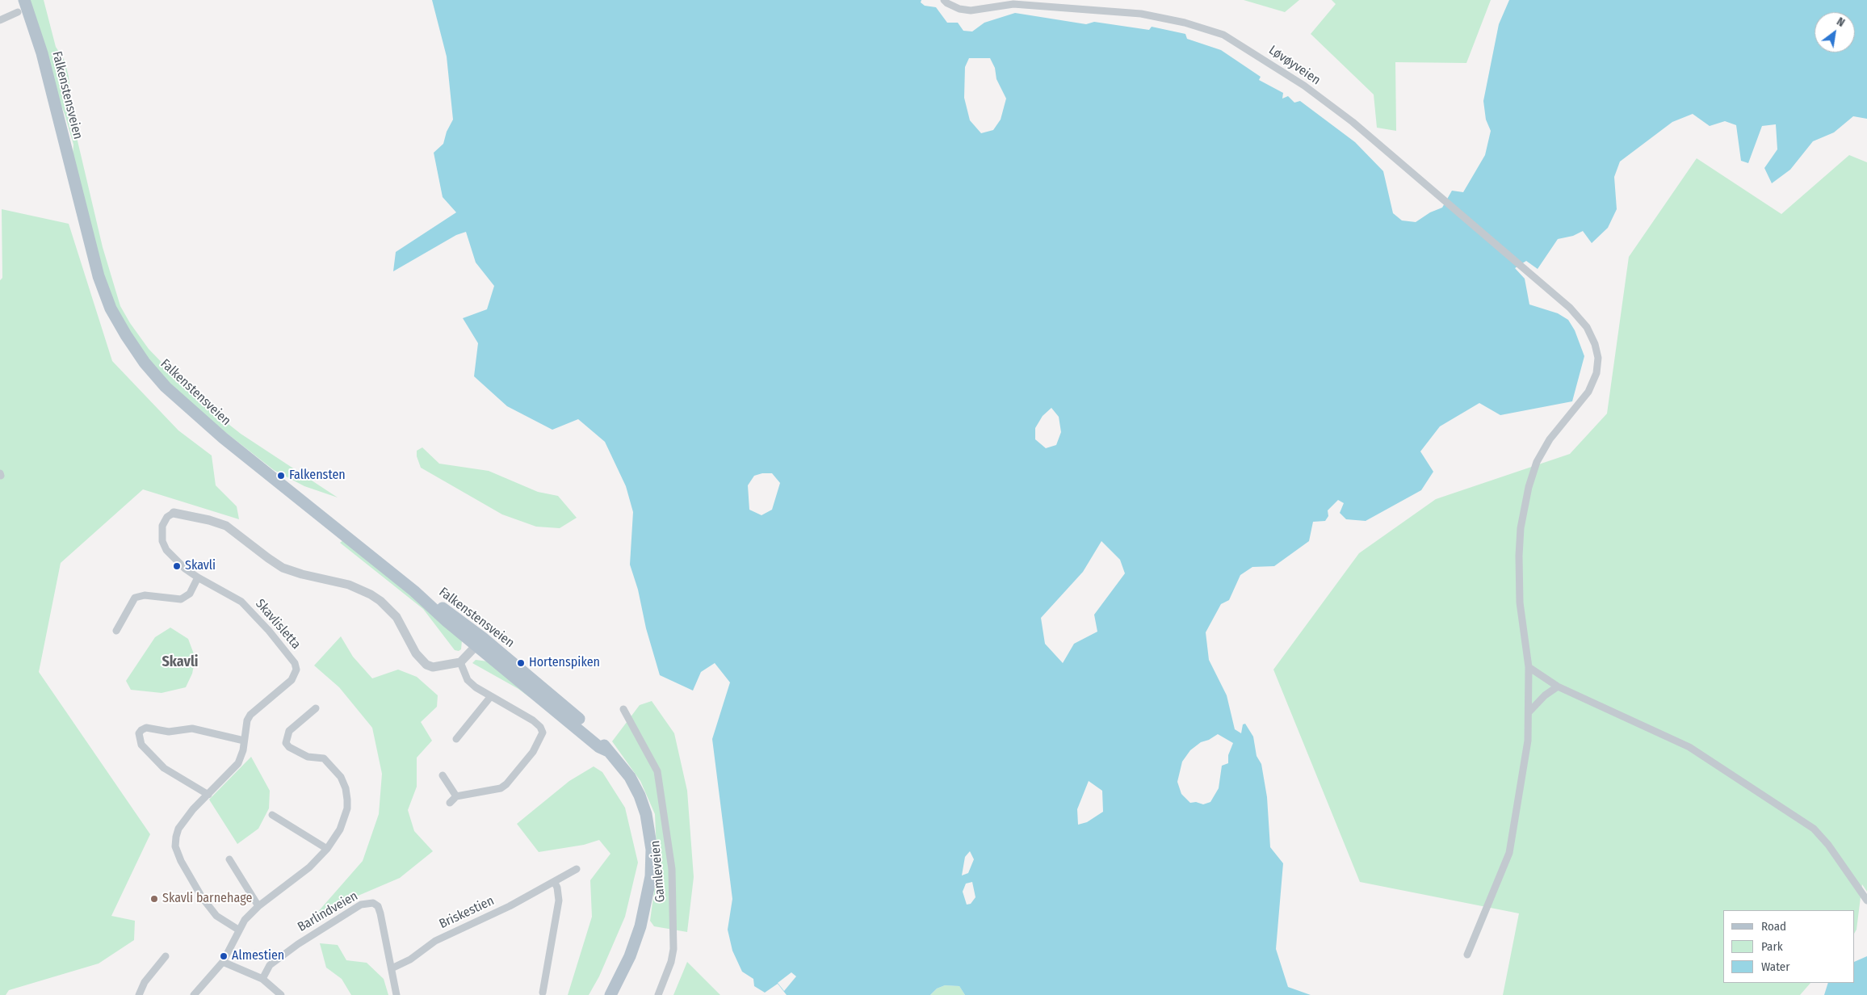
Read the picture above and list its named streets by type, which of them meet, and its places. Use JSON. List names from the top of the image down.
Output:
{
  "streets": {
    "main road": ["Falkenstensveien"],
    "street": [
      "Løvøyveien",
      "Skavlisletta",
      "Gamleveien",
      "Barlindveien",
      "Briskestien"
    ]
  },
  "crossings": [
    ["Barlindveien", "Briskestien"]
  ],
  "districts": ["Skavli"],
  "places": [
    "Falkensten",
    "Skavli",
    "Hortenspiken",
    "Skavli barnehage",
    "Almestien"
  ],
  "legend": ["Road", "Park", "Water"],
  "north": "top right"
}
